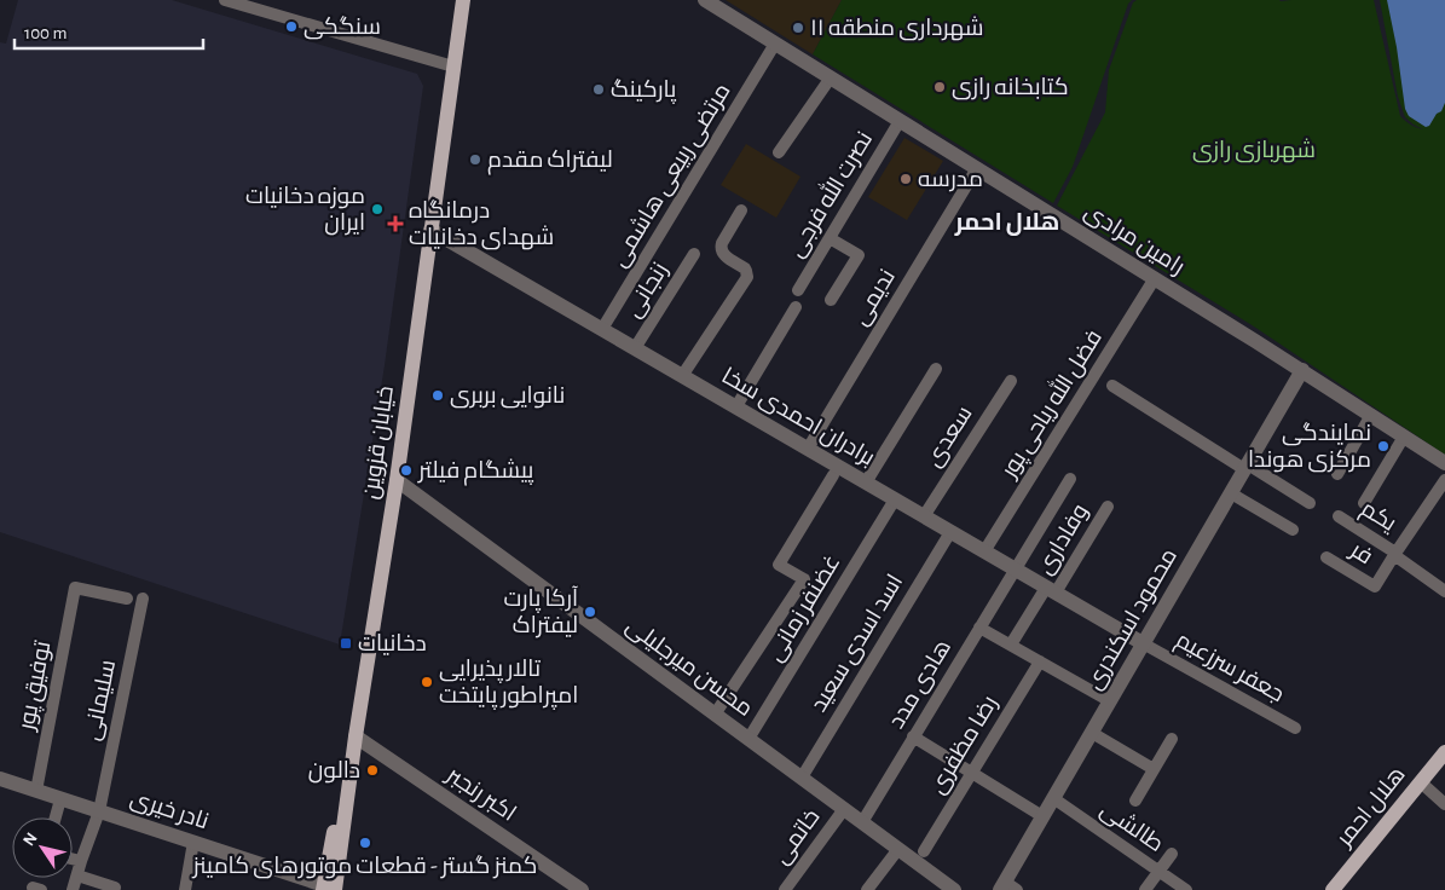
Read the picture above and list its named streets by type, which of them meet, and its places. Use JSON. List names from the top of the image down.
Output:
{
  "streets": {
    "main road": ["خیابان قزوین", "هلال احمر"],
    "street": [
      "مرتضی ربیعی هاشمی",
      "نصرت الله فرجی",
      "رامین مرادی",
      "زنجانی",
      "ندیمی",
      "فضل الله ریاحی پور",
      "برادران احمدی سخا",
      "سعدی",
      "یکم",
      "وفاداری",
      "فر",
      "غضنفر زمانی",
      "محمود اسکندری",
      "اسد اسدی سعید",
      "محسن میرجلیلی",
      "جعفر سرزعیم",
      "هادی مدد",
      "توفیق پور",
      "سلیمانی",
      "رضا مظفری",
      "اکبر رنجبر",
      "نادر خیری",
      "طالشی",
      "خاتمی"
    ]
  },
  "crossings": [
    ["مرتضی ربیعی هاشمی", "رامین مرادی"],
    ["مرتضی ربیعی هاشمی", "برادران احمدی سخا"],
    ["نصرت الله فرجی", "رامین مرادی"],
    ["رامین مرادی", "ندیمی"],
    ["رامین مرادی", "فضل الله ریاحی پور"],
    ["رامین مرادی", "محمود اسکندری"],
    ["زنجانی", "برادران احمدی سخا"],
    ["ندیمی", "برادران احمدی سخا"],
    ["فضل الله ریاحی پور", "برادران احمدی سخا"],
    ["برادران احمدی سخا", "سعدی"],
    ["برادران احمدی سخا", "خیابان قزوین"],
    ["برادران احمدی سخا", "وفاداری"],
    ["برادران احمدی سخا", "غضنفر زمانی"],
    ["برادران احمدی سخا", "محمود اسکندری"],
    ["برادران احمدی سخا", "اسد اسدی سعید"],
    ["برادران احمدی سخا", "جعفر سرزعیم"],
    ["برادران احمدی سخا", "هادی مدد"],
    ["خیابان قزوین", "محسن میرجلیلی"],
    ["خیابان قزوین", "اکبر رنجبر"],
    ["خیابان قزوین", "نادر خیری"],
    ["یکم", "فر"],
    ["غضنفر زمانی", "محسن میرجلیلی"],
    ["محمود اسکندری", "جعفر سرزعیم"],
    ["محمود اسکندری", "طالشی"],
    ["اسد اسدی سعید", "محسن میرجلیلی"],
    ["محسن میرجلیلی", "هادی مدد"],
    ["محسن میرجلیلی", "خاتمی"],
    ["توفیق پور", "نادر خیری"],
    ["سلیمانی", "نادر خیری"]
  ],
  "districts": ["هلال احمر"],
  "parks": ["شهربازی رازی"],
  "places": {
    "other": [
      "سنگکی",
      "شهرداری منطقه ۱۱",
      "کتابخانه رازی",
      "پارکینگ",
      "لیفتراک مقدم",
      "مدرسه",
      "موزه دخانیات ایران",
      "نانوایی بربری",
      "نمایندگی مرکزی هوندا",
      "پیشگام فیلتر",
      "آرکا پارت لیفتراک",
      "تالار پذیرایی امپراطور پایتخت",
      "دالون",
      "کمنز گستر - قطعات موتورهای کامینز"
    ],
    "health": ["درمانگاه شهدای دخانیات"],
    "transit": ["دخانیات"]
  },
  "scale_bar": "100 m",
  "north": "top left"
}
